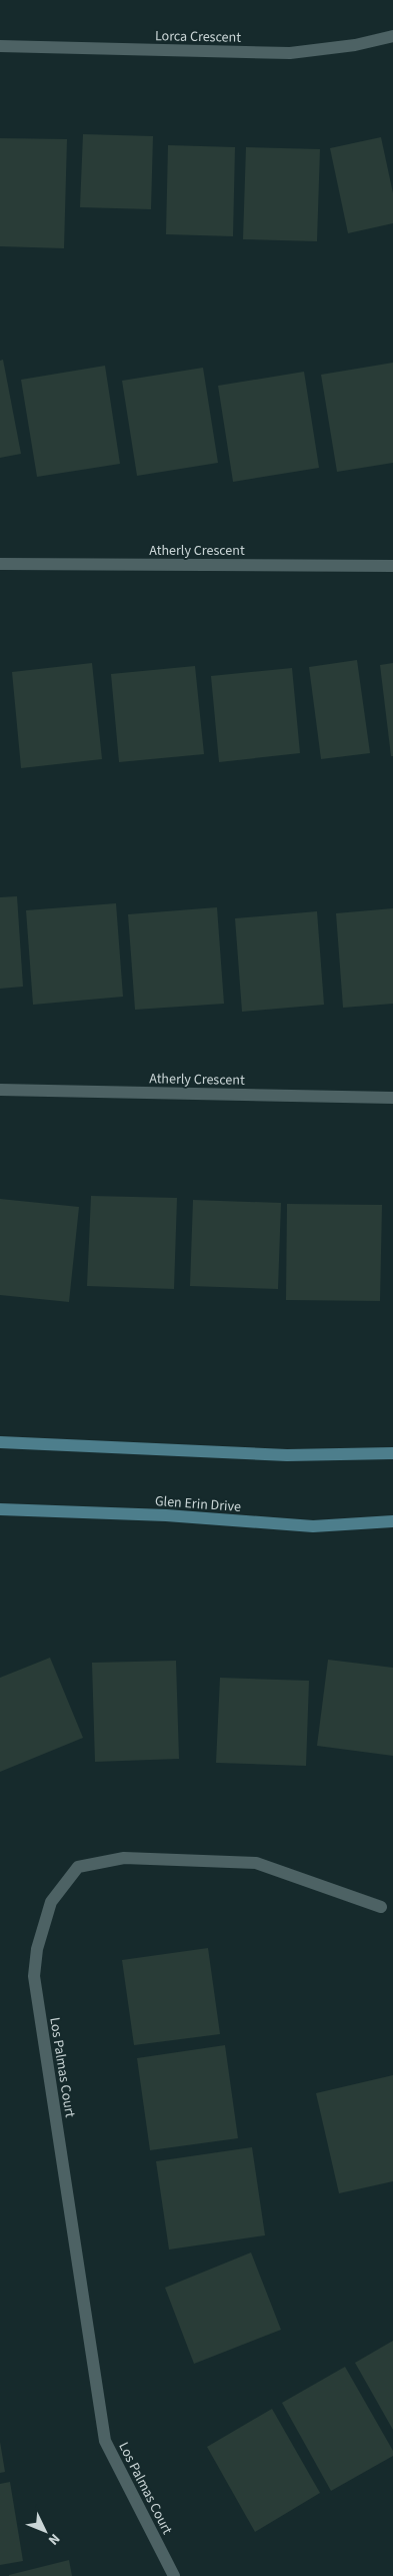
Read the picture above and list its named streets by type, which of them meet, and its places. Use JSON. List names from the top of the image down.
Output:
{
  "streets": {
    "street": [
      "Lorca Crescent",
      "Atherly Crescent",
      "Glen Erin Drive",
      "Los Palmas Court"
    ]
  },
  "north": "bottom right"
}
